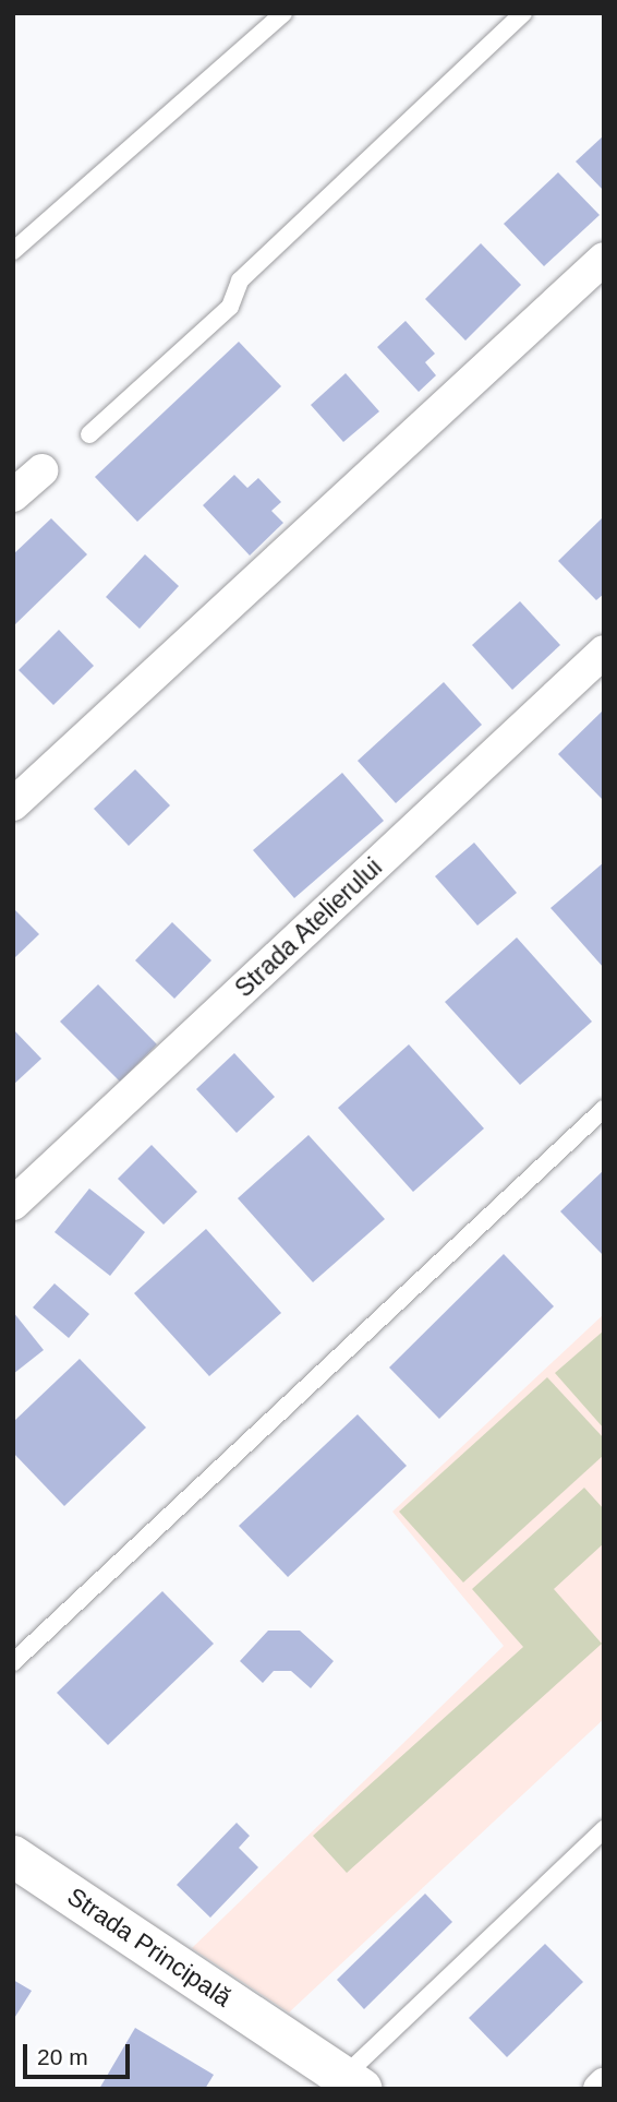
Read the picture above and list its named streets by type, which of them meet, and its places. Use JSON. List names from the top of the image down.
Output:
{
  "streets": {
    "street": ["Strada Atelierului", "Strada Principală"]
  },
  "scale_bar": "20 m"
}
